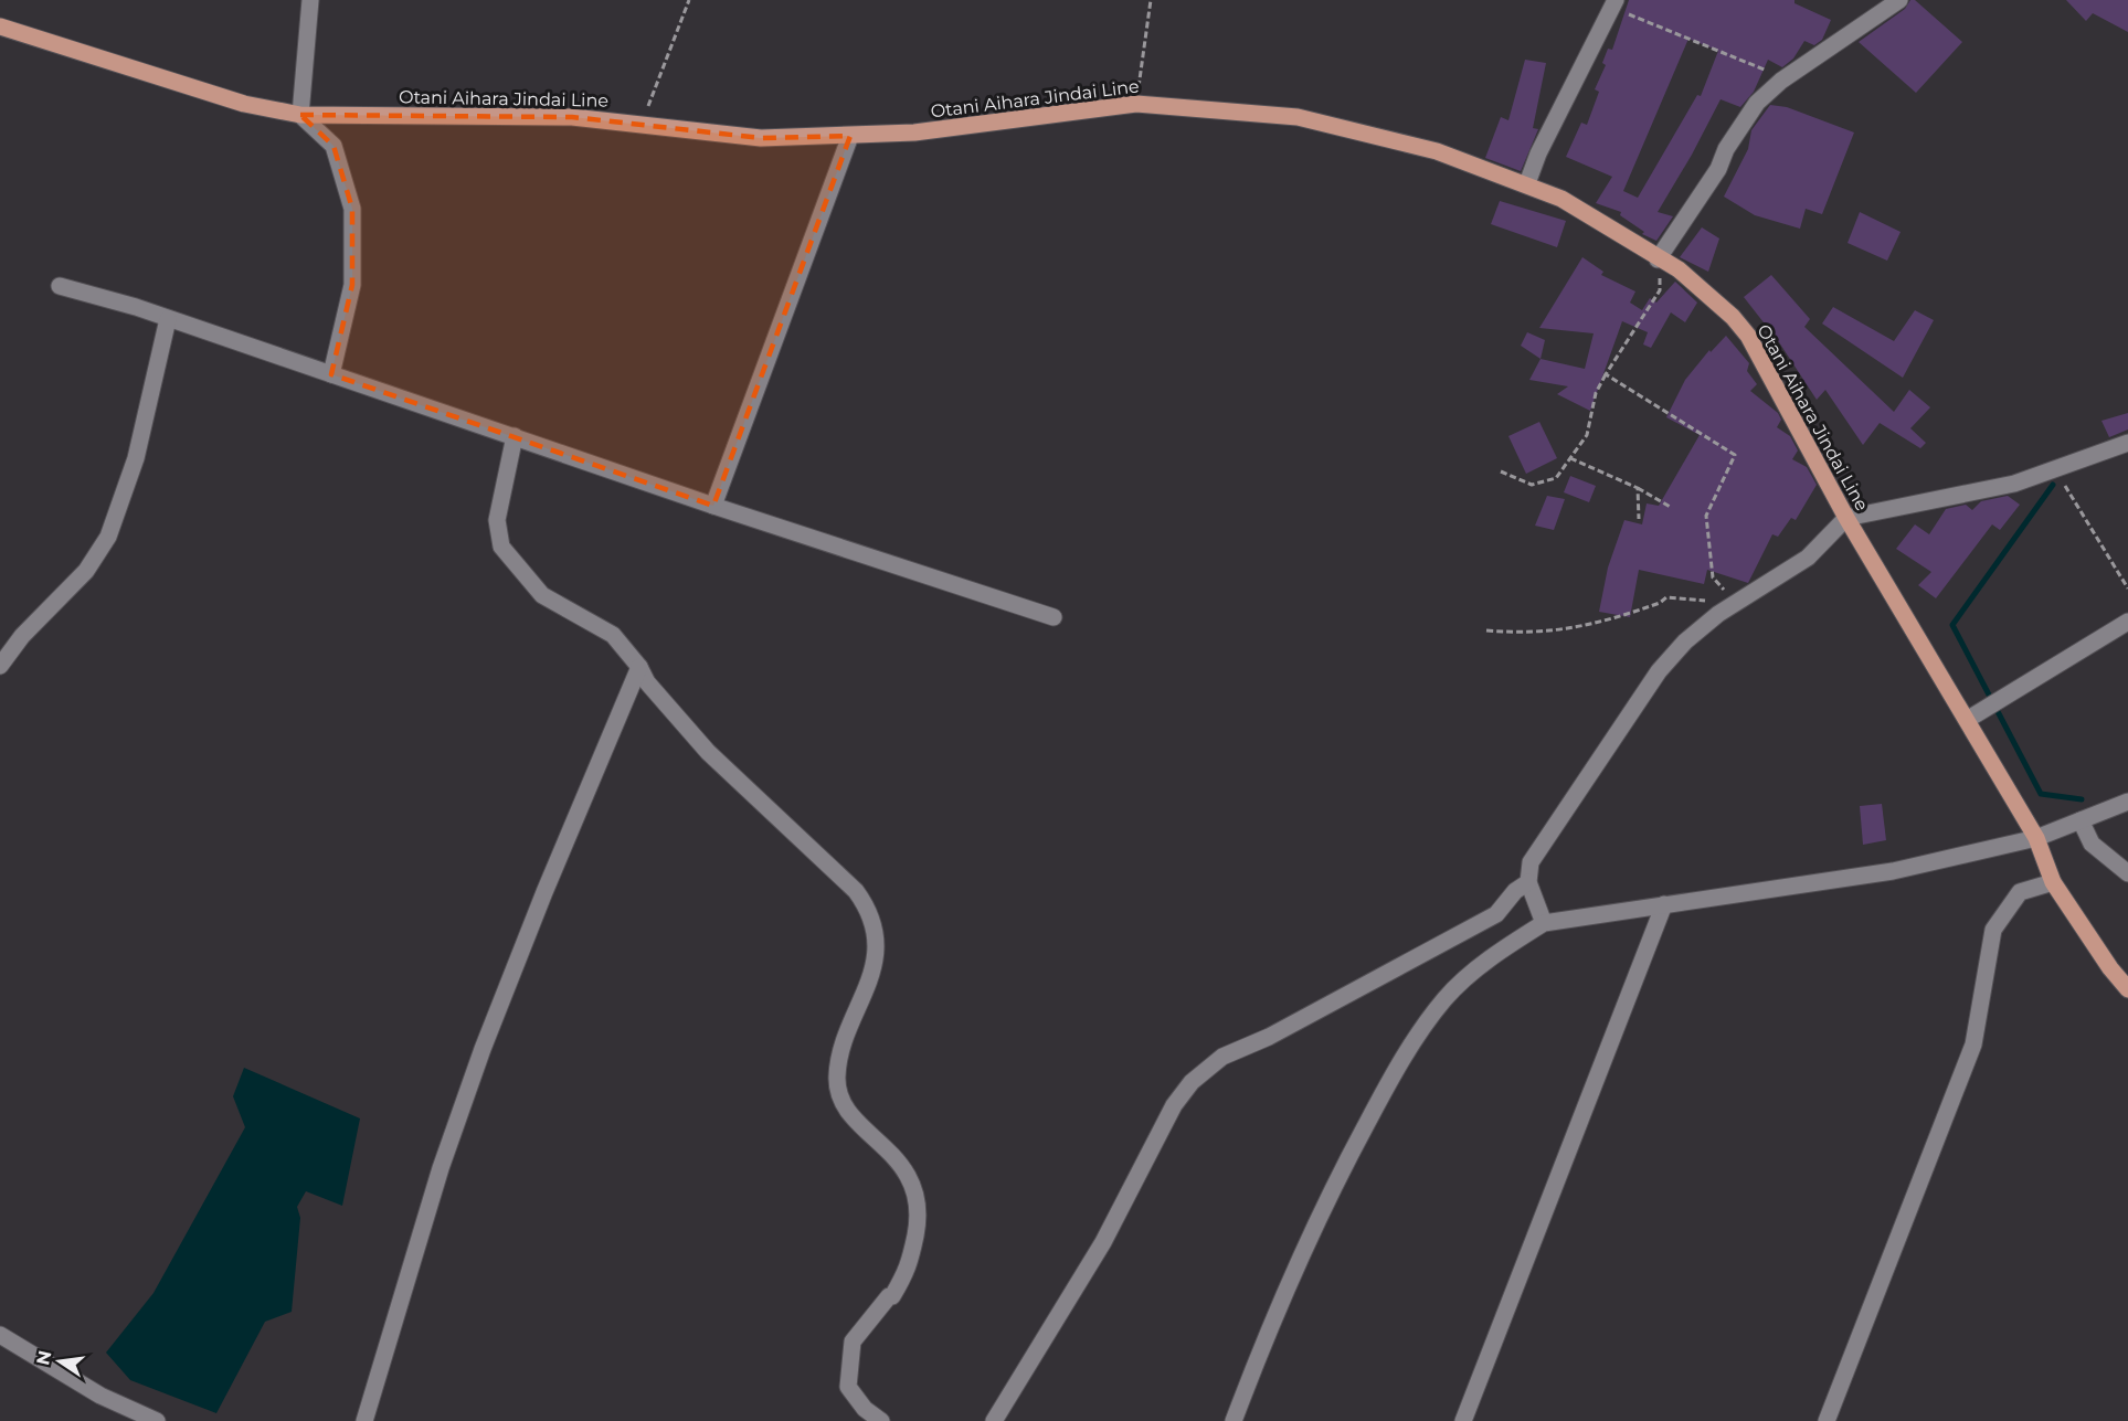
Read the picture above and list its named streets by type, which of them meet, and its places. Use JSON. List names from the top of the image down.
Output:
{
  "streets": {
    "main road": ["Otani Aihara Jindai Line"]
  },
  "north": "left"
}
